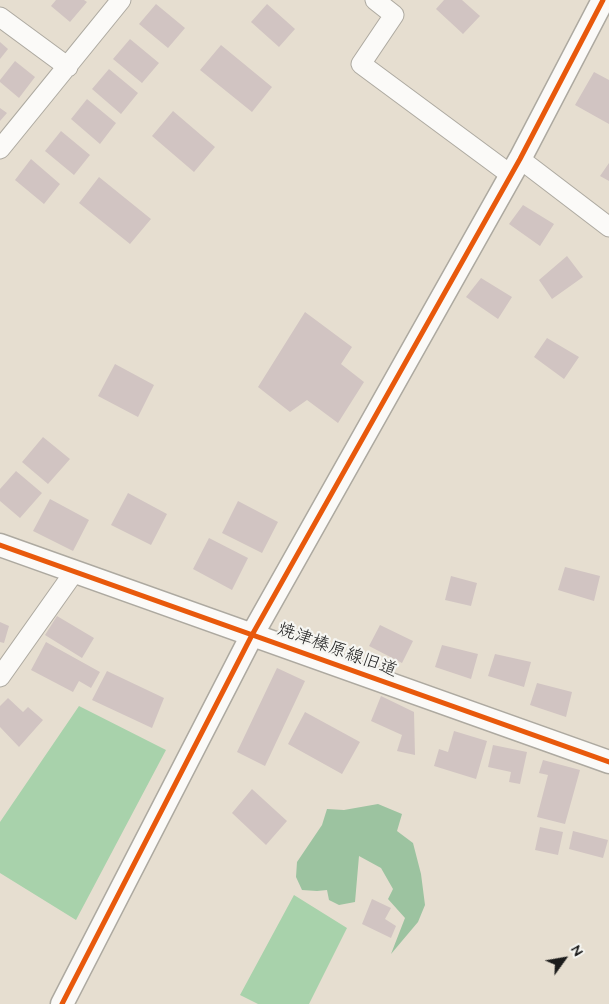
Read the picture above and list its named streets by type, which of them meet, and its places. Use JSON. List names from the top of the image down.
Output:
{
  "streets": {
    "street": ["焼津榛原線旧道"]
  },
  "north": "top right"
}
